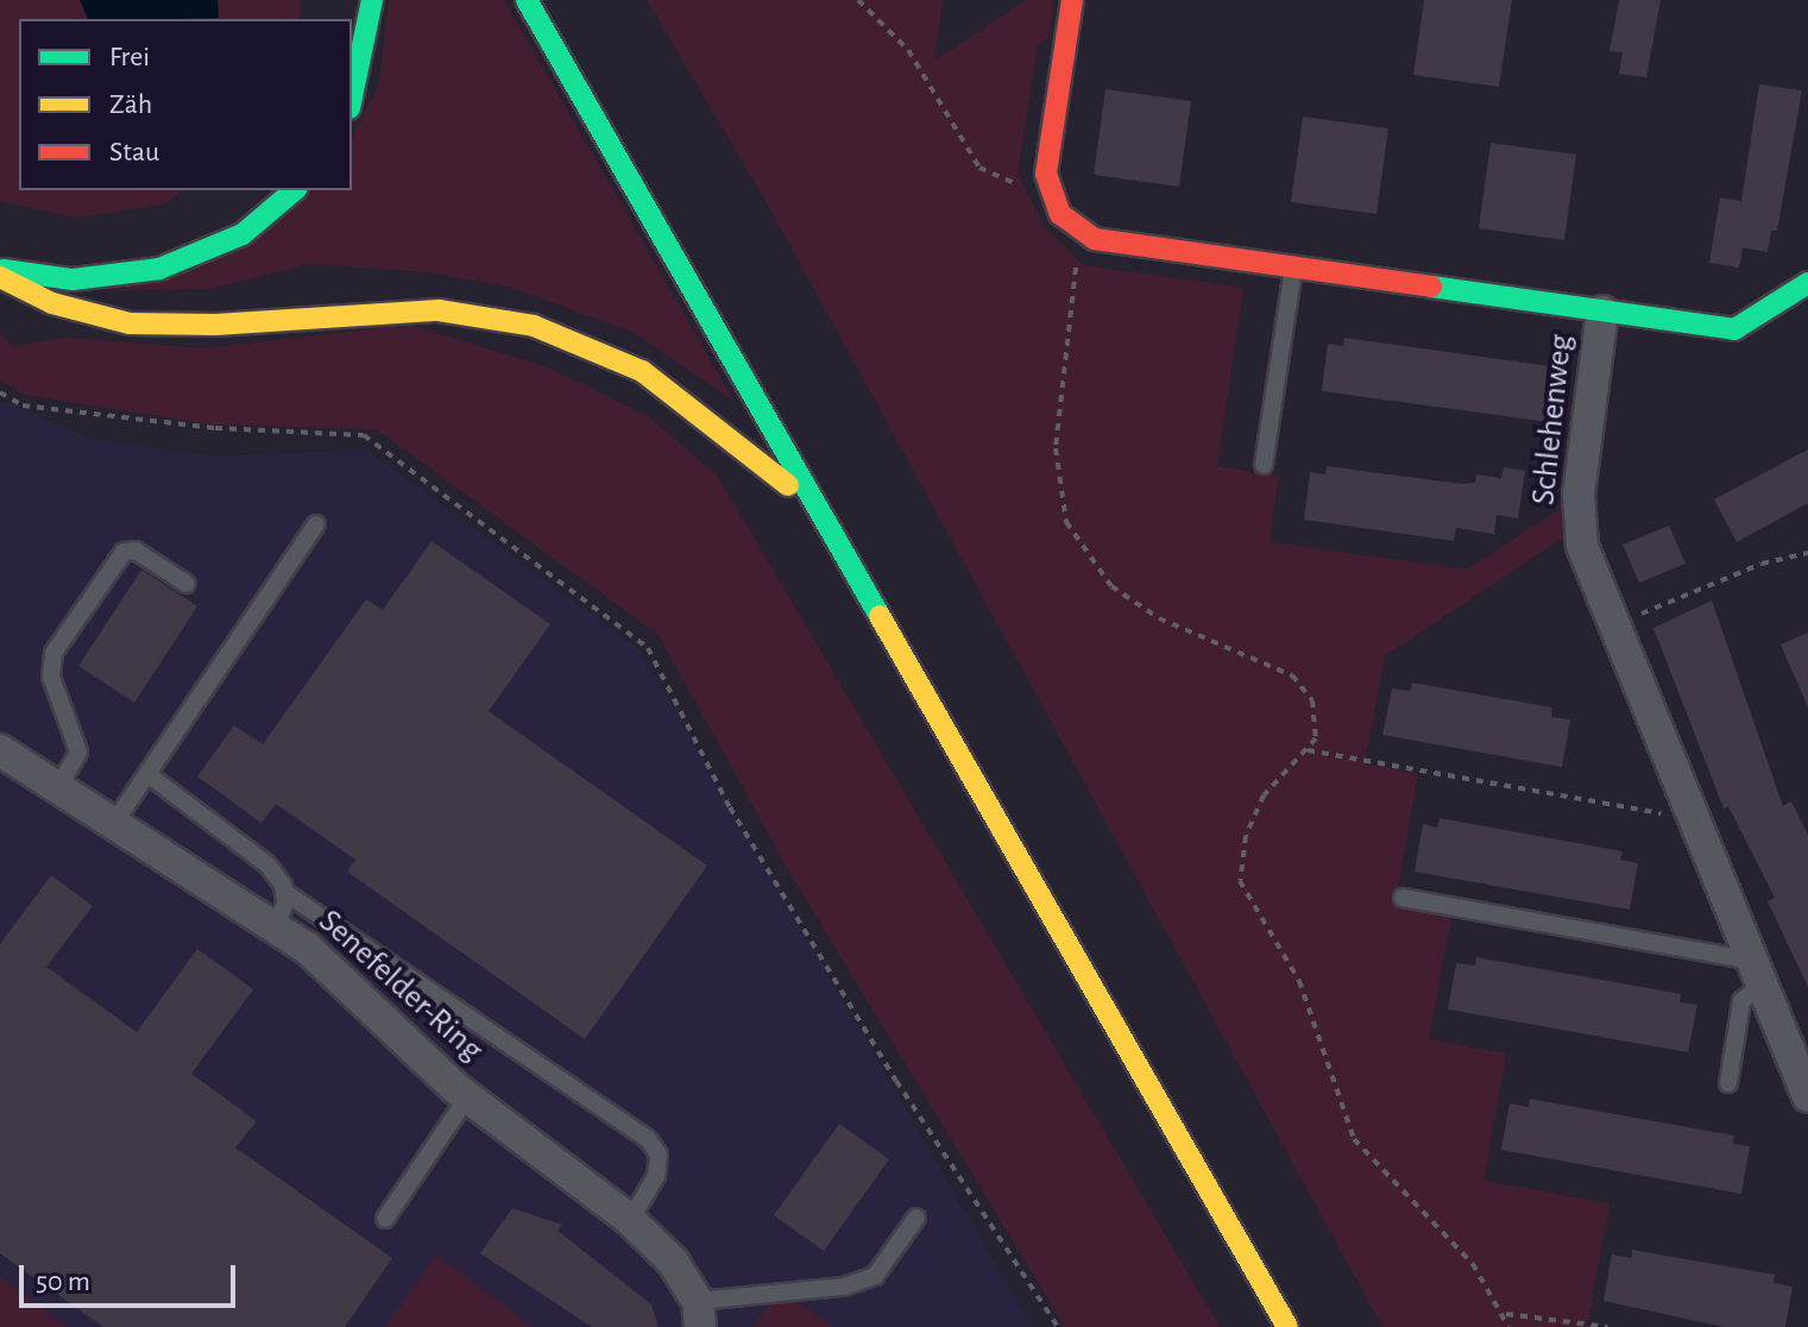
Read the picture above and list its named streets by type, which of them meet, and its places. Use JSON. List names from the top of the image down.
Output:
{
  "streets": {
    "main road": ["Schlehenweg"],
    "street": ["Senefelder-Ring"]
  },
  "legend": ["Frei", "Zäh", "Stau"],
  "scale_bar": "50 m"
}
